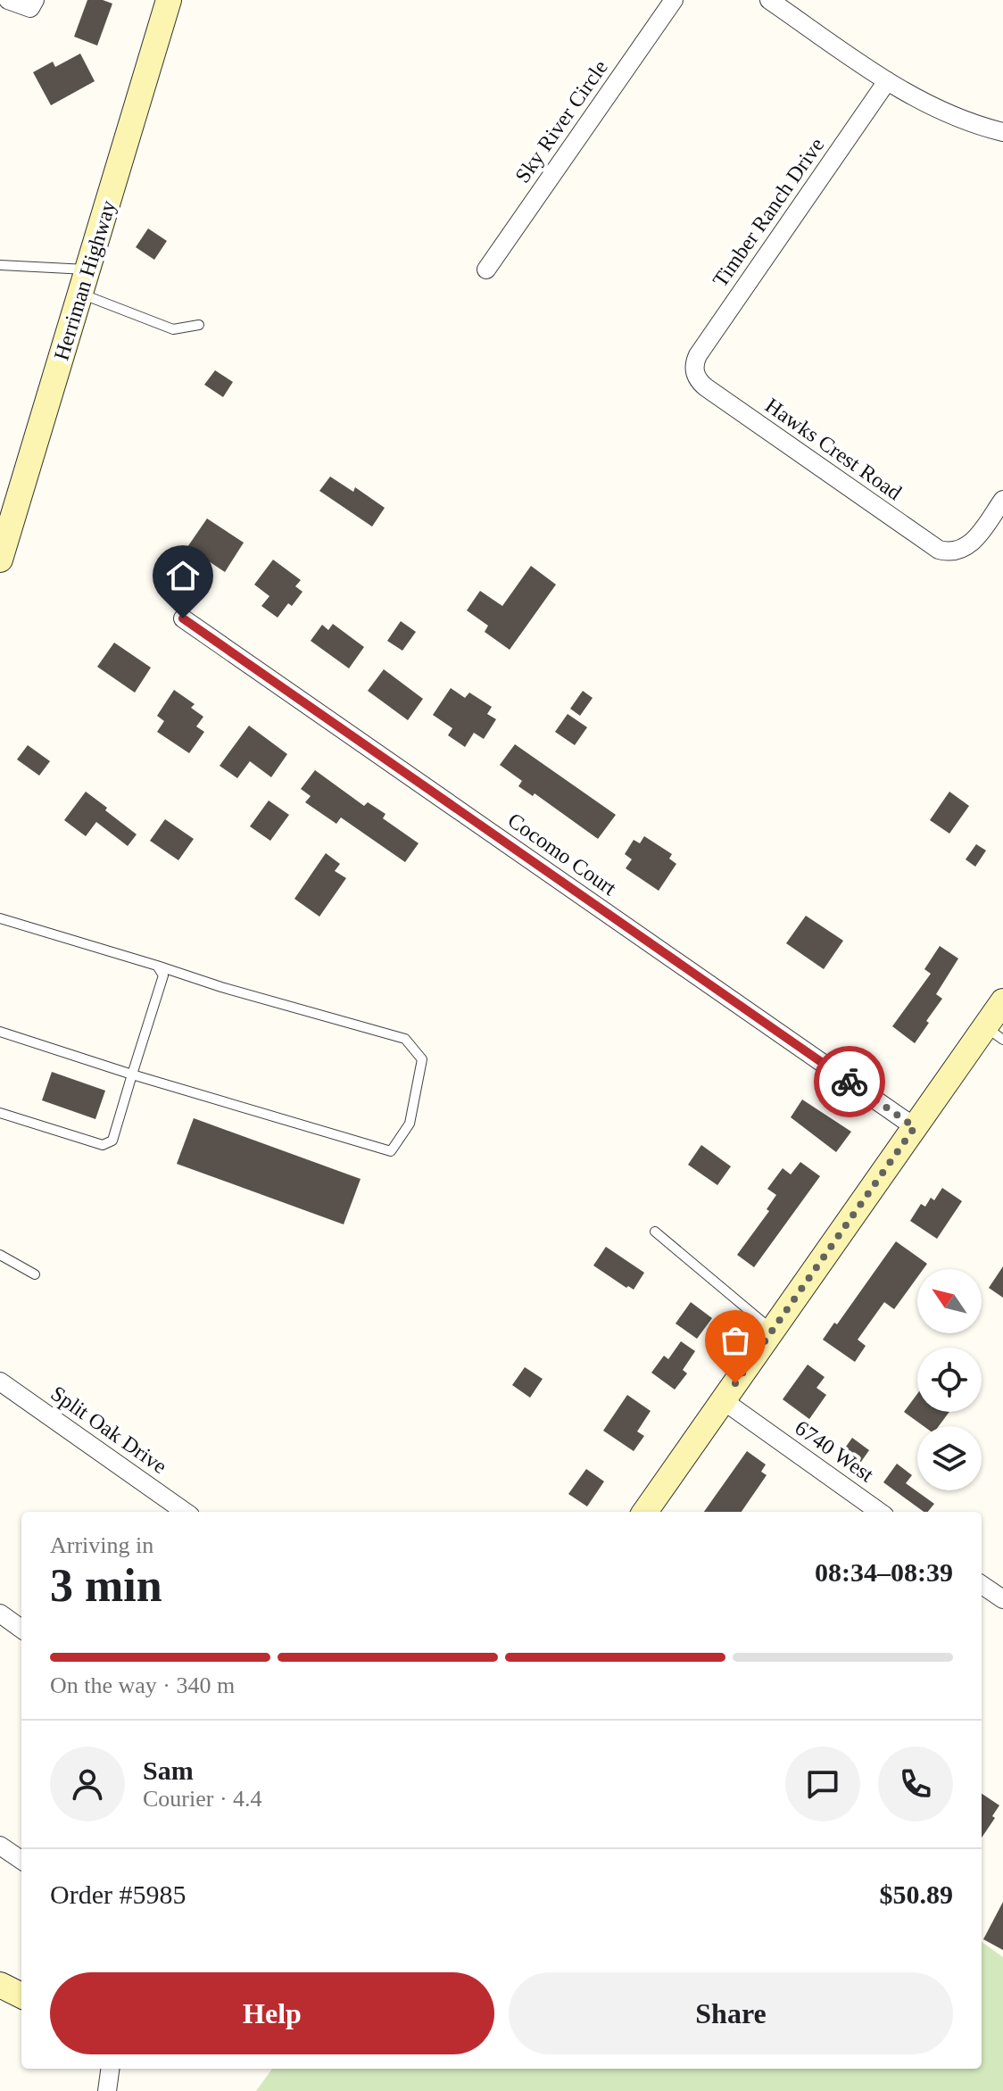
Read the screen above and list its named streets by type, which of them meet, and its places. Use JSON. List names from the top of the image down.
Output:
{
  "streets": {
    "street": [
      "Sky River Circle",
      "Timber Ranch Drive",
      "Herriman Highway",
      "Hawks Crest Road",
      "Cocomo Court",
      "Split Oak Drive",
      "6740 West"
    ]
  },
  "crossings": [
    ["Timber Ranch Drive", "Hawks Crest Road"]
  ],
  "north": "top left",
  "page": {
    "heading": ["3 min", "Arriving in", "08:34–08:39"],
    "panel": [
      "Sam",
      "Courier · 4.4",
      "Order #5985",
      "$50.89"
    ],
    "bar": "On the way · 340 m",
    "buttons": ["Help", "Share"]
  }
}
